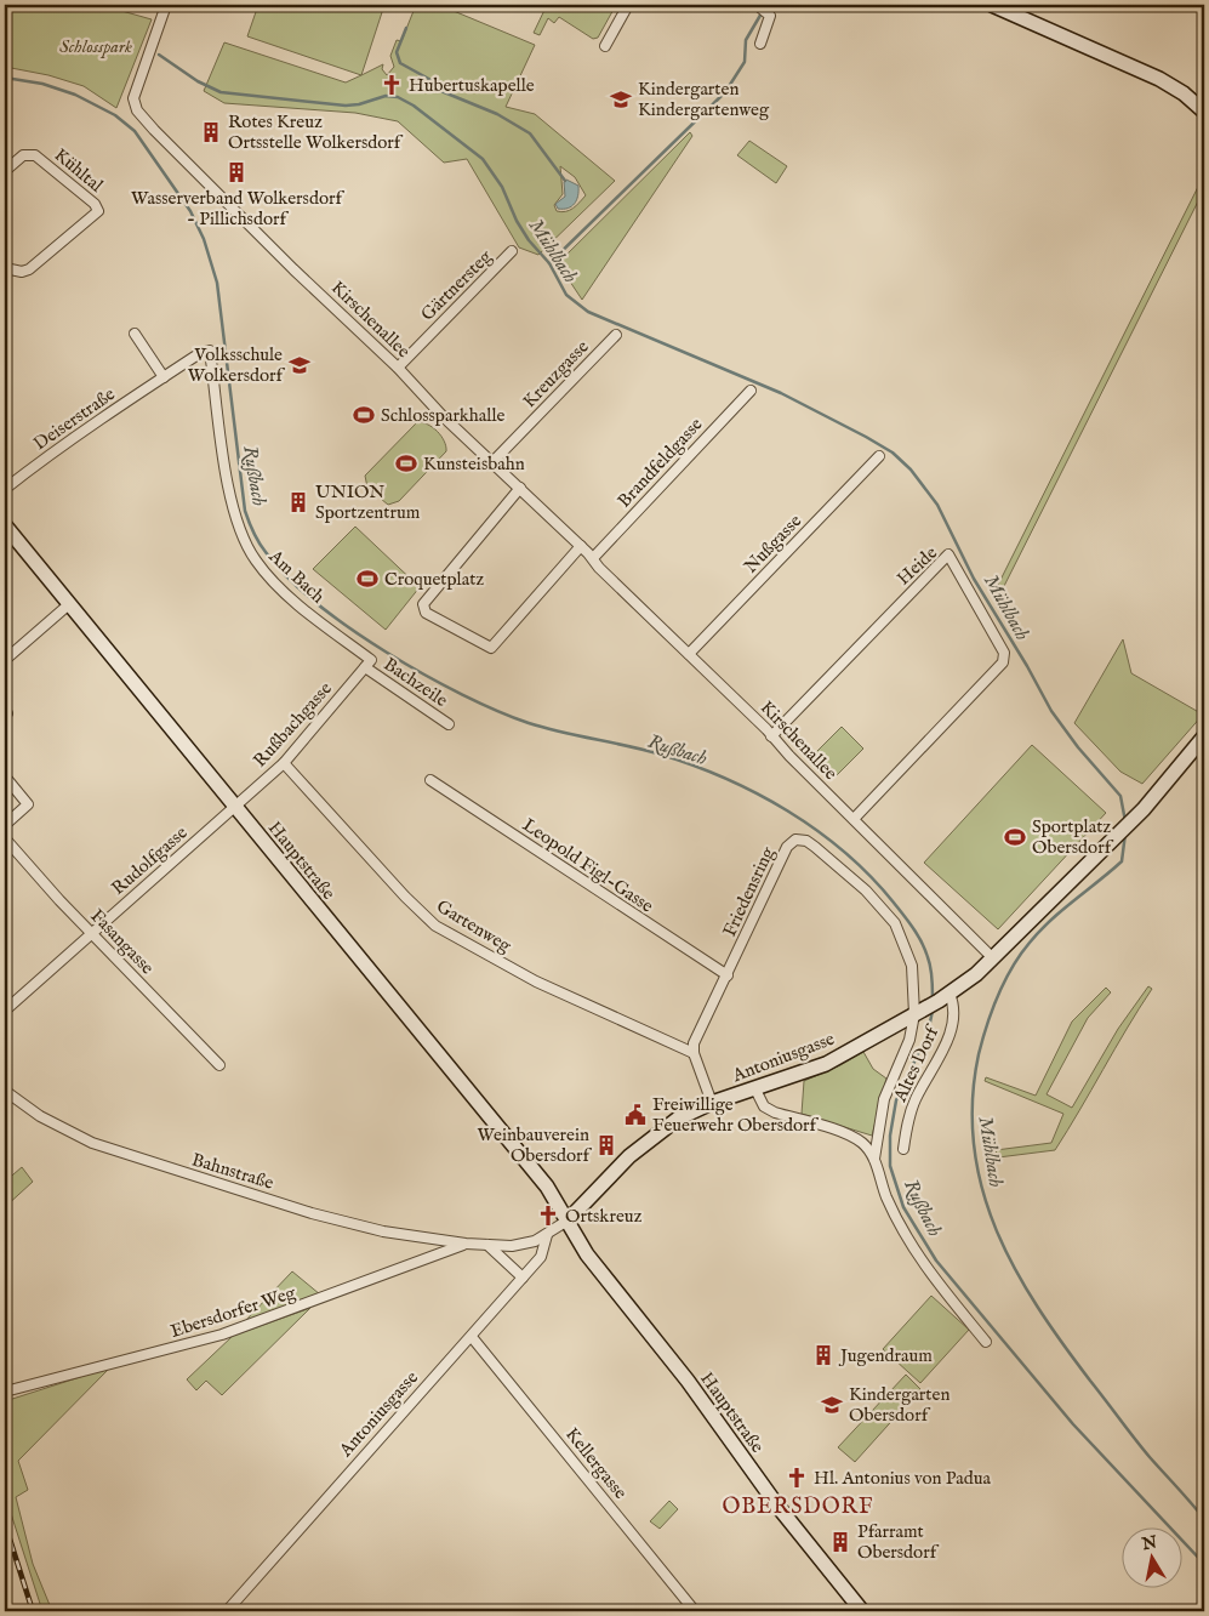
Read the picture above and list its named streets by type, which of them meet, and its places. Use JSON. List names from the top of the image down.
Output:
{
  "streets": {
    "main road": ["Hauptstraße", "Antoniusgasse"],
    "street": [
      "Kühltal",
      "Gärtnersteg",
      "Kirschenallee",
      "Kreuzgasse",
      "Deiserstraße",
      "Brandfeldgasse",
      "Nußgasse",
      "Heide",
      "Am Bach",
      "Bachzeile",
      "Rußbachgasse",
      "Rudolfgasse",
      "Leopold Figl-Gasse",
      "Friedensring",
      "Gartenweg",
      "Fasangasse",
      "Altes Dorf",
      "Bahnstraße",
      "Ebersdorfer Weg",
      "Kellergasse"
    ]
  },
  "crossings": [
    ["Gärtnersteg", "Kirschenallee"],
    ["Kirschenallee", "Kreuzgasse"],
    ["Kirschenallee", "Brandfeldgasse"],
    ["Kirschenallee", "Nußgasse"],
    ["Kirschenallee", "Heide"],
    ["Kirschenallee", "Antoniusgasse"],
    ["Deiserstraße", "Am Bach"],
    ["Am Bach", "Bachzeile"],
    ["Am Bach", "Rußbachgasse"],
    ["Bachzeile", "Rußbachgasse"],
    ["Rußbachgasse", "Rudolfgasse"],
    ["Rußbachgasse", "Hauptstraße"],
    ["Rußbachgasse", "Gartenweg"],
    ["Rudolfgasse", "Hauptstraße"],
    ["Rudolfgasse", "Fasangasse"],
    ["Hauptstraße", "Antoniusgasse"],
    ["Leopold Figl-Gasse", "Friedensring"],
    ["Friedensring", "Gartenweg"],
    ["Friedensring", "Antoniusgasse"],
    ["Antoniusgasse", "Altes Dorf"],
    ["Antoniusgasse", "Bahnstraße"],
    ["Antoniusgasse", "Kellergasse"],
    ["Bahnstraße", "Ebersdorfer Weg"]
  ],
  "districts": ["OBERSDORF"],
  "water": ["Mühlbach", "Rußbach"],
  "parks": ["Schlosspark"],
  "places": {
    "church": ["Hubertuskapelle", "Ortskreuz", "Hl. Antonius von Padua"],
    "school or university": ["Kindergarten Kindergartenweg", "Volksschule Wolkersdorf", "Kindergarten Obersdorf"],
    "building": [
      "Rotes Kreuz Ortsstelle Wolkersdorf",
      "Wasserverband Wolkersdorf - Pillichsdorf",
      "UNION Sportzentrum",
      "Weinbauverein Obersdorf",
      "Jugendraum",
      "Pfarramt Obersdorf"
    ],
    "sports": [
      "Schlossparkhalle",
      "Kunsteisbahn",
      "Croquetplatz",
      "Sportplatz Obersdorf"
    ],
    "public building": ["Freiwillige Feuerwehr Obersdorf"]
  },
  "north": "top"
}
